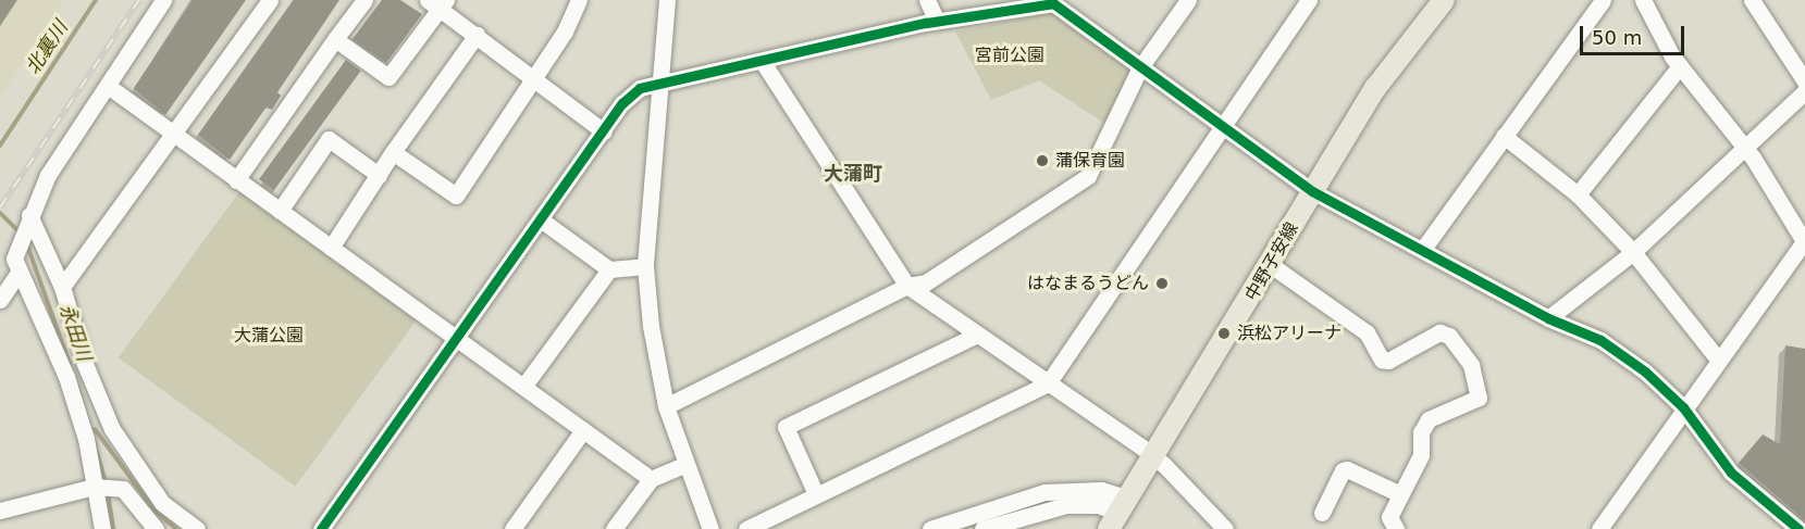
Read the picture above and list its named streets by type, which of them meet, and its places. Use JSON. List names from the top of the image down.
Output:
{
  "streets": {
    "main road": ["中野子安線"]
  },
  "districts": ["大蒲町"],
  "water": ["北裏川", "永田川"],
  "parks": ["宮前公園", "大蒲公園"],
  "places": ["蒲保育園", "はなまるうどん", "浜松アリーナ"],
  "scale_bar": "50 m"
}
